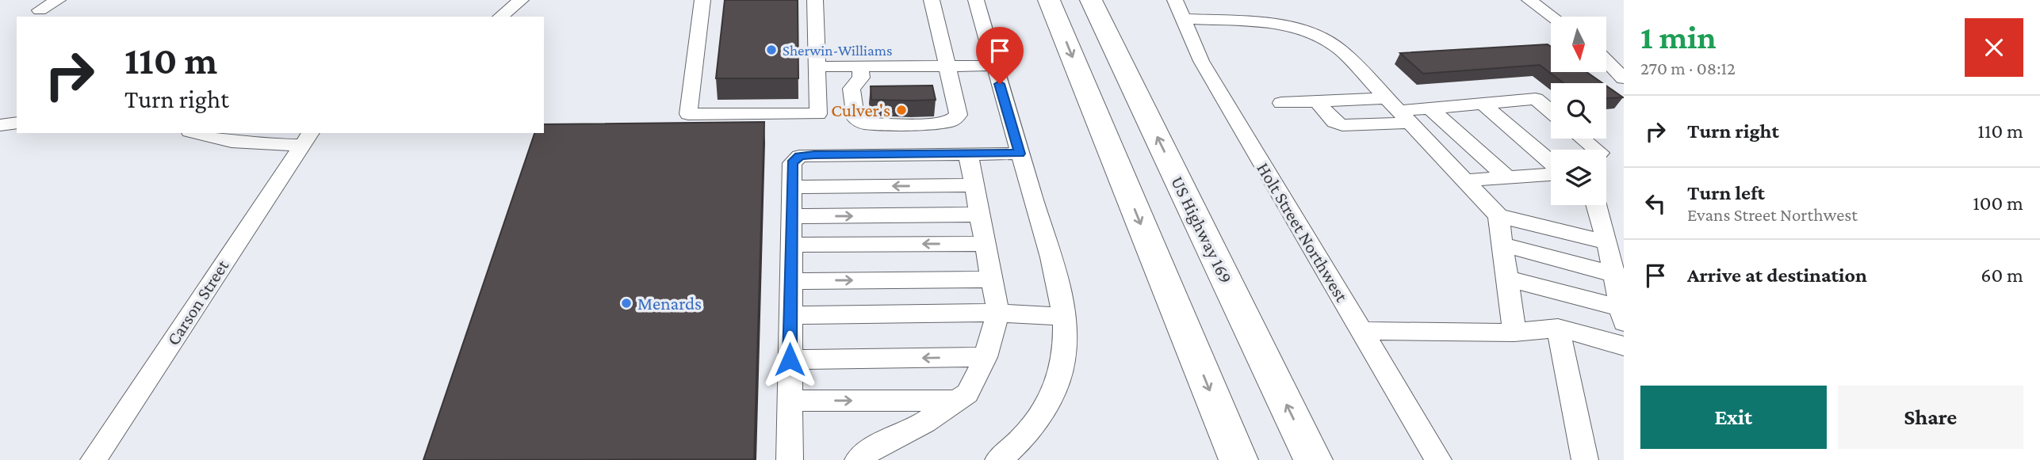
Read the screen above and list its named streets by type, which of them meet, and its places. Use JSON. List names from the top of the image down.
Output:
{
  "streets": {
    "highway": ["US Highway 169"],
    "street": ["Holt Street Northwest", "Carson Street"]
  },
  "places": ["Sherwin-Williams", "Culver's", "Menards"],
  "north": "bottom",
  "page": {
    "heading": ["1 min", "270 m · 08:12"],
    "turn": ["110 m", "Turn right"],
    "list": [
      {
        "name": "Turn right",
        "value": "110 m"
      },
      {
        "name": "Turn left",
        "note": "Evans Street Northwest",
        "value": "100 m"
      },
      {
        "name": "Arrive at destination",
        "value": "60 m"
      }
    ],
    "buttons": ["Exit", "Share"]
  }
}
